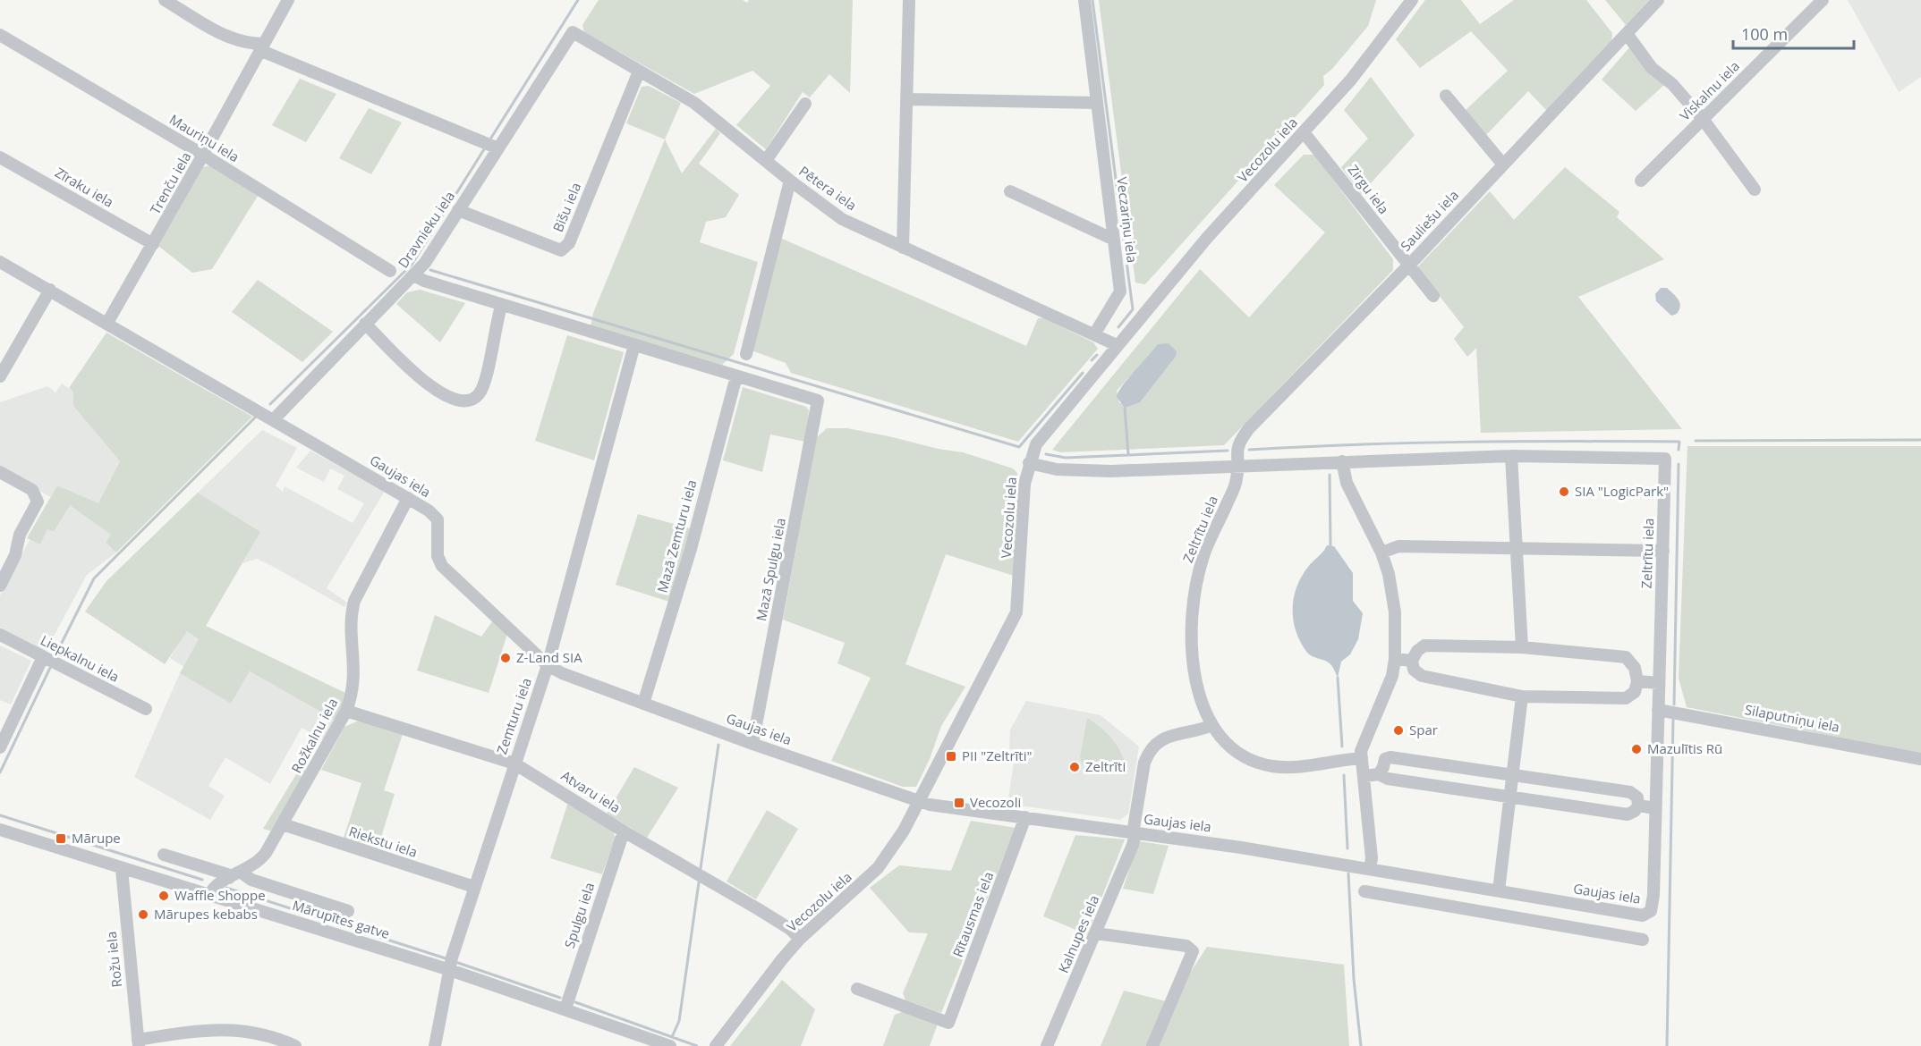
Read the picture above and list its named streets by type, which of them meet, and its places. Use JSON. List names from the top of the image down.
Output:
{
  "streets": {
    "street": [
      "Viskalnu iela",
      "Mauriņu iela",
      "Vecozolu iela",
      "Trenču iela",
      "Zīraku iela",
      "Pētera iela",
      "Zirgu iela",
      "Bišu iela",
      "Veczariņu iela",
      "Sauliešu iela",
      "Dravnieku iela",
      "Gaujas iela",
      "Zeltrītu iela",
      "Mazā Zemturu iela",
      "Mazā Spulgu iela",
      "Liepkalnu iela",
      "Zemturu iela",
      "Silaputniņu iela",
      "Rožkalnu iela",
      "Atvaru iela",
      "Riekstu iela",
      "Rītausmas iela",
      "Spulgu iela",
      "Mārupītes gatve",
      "Kalnupes iela",
      "Rožu iela"
    ]
  },
  "crossings": [
    ["Mauriņu iela", "Trenču iela"],
    ["Vecozolu iela", "Pētera iela"],
    ["Vecozolu iela", "Zirgu iela"],
    ["Vecozolu iela", "Gaujas iela"],
    ["Vecozolu iela", "Zeltrītu iela"],
    ["Vecozolu iela", "Atvaru iela"],
    ["Trenču iela", "Zīraku iela"],
    ["Trenču iela", "Gaujas iela"],
    ["Pētera iela", "Bišu iela"],
    ["Pētera iela", "Veczariņu iela"],
    ["Pētera iela", "Dravnieku iela"],
    ["Zirgu iela", "Sauliešu iela"],
    ["Bišu iela", "Dravnieku iela"],
    ["Sauliešu iela", "Zeltrītu iela"],
    ["Dravnieku iela", "Gaujas iela"],
    ["Gaujas iela", "Zeltrītu iela"],
    ["Gaujas iela", "Mazā Zemturu iela"],
    ["Gaujas iela", "Mazā Spulgu iela"],
    ["Gaujas iela", "Zemturu iela"],
    ["Gaujas iela", "Rožkalnu iela"],
    ["Gaujas iela", "Rītausmas iela"],
    ["Gaujas iela", "Kalnupes iela"],
    ["Zeltrītu iela", "Silaputniņu iela"],
    ["Zeltrītu iela", "Kalnupes iela"],
    ["Mazā Zemturu iela", "Mazā Spulgu iela"],
    ["Zemturu iela", "Atvaru iela"],
    ["Zemturu iela", "Riekstu iela"],
    ["Zemturu iela", "Mārupītes gatve"],
    ["Rožkalnu iela", "Atvaru iela"],
    ["Rožkalnu iela", "Riekstu iela"],
    ["Rožkalnu iela", "Mārupītes gatve"],
    ["Atvaru iela", "Spulgu iela"],
    ["Spulgu iela", "Mārupītes gatve"],
    ["Mārupītes gatve", "Rožu iela"]
  ],
  "places": {
    "other": [
      "SIA \"LogicPark\"",
      "Z-Land SIA",
      "Spar",
      "Mazulītis Rū",
      "Zeltrīti",
      "Waffle Shoppe",
      "Mārupes kebabs"
    ],
    "transit": ["PII \"Zeltrīti\"", "Vecozoli", "Mārupe"]
  },
  "scale_bar": "100 m"
}
